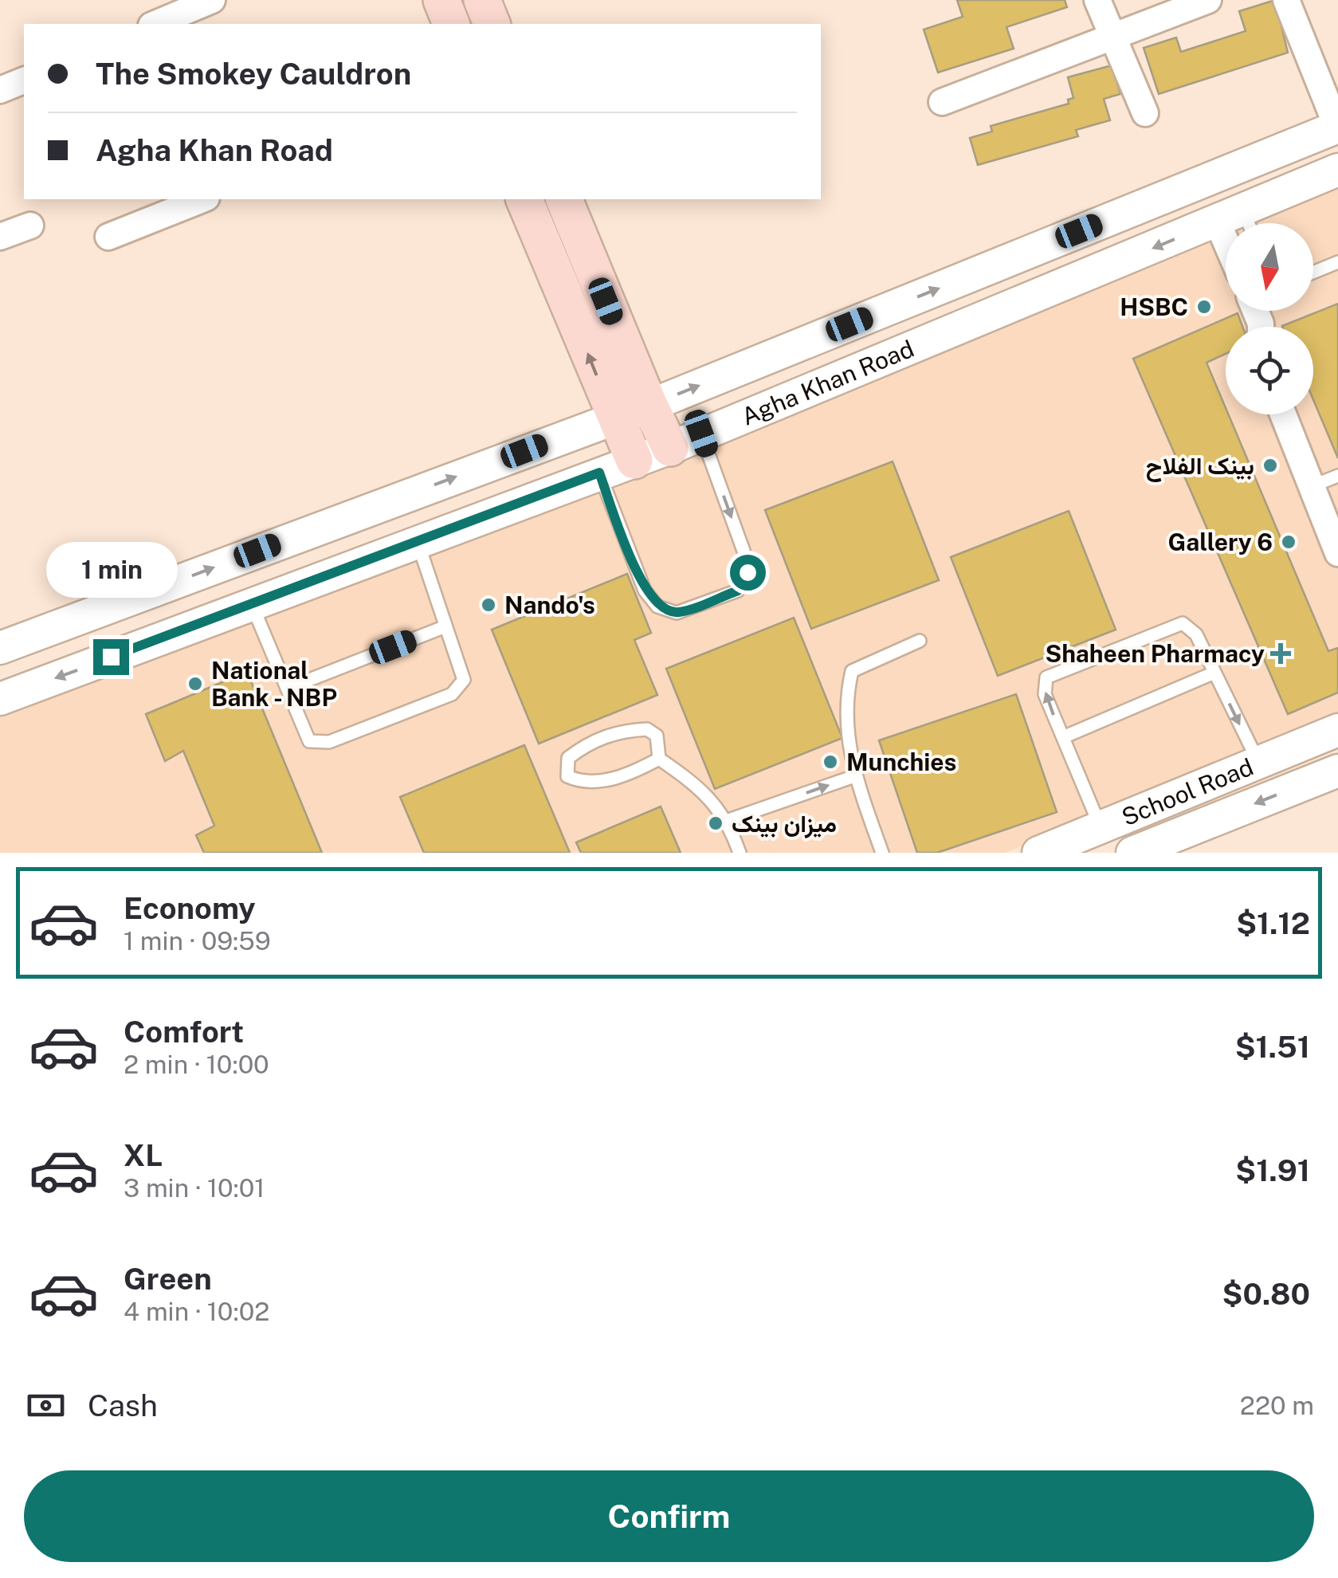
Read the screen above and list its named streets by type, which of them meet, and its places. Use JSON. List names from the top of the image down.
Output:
{
  "streets": {
    "street": ["Agha Khan Road", "School Road"]
  },
  "places": {
    "other": [
      "HSBC",
      "بینک الفلاح",
      "Gallery 6",
      "Nando's",
      "National Bank - NBP",
      "Munchies",
      "میزان بینک"
    ],
    "health": ["Shaheen Pharmacy"]
  },
  "north": "bottom",
  "page": {
    "banner": ["The Smokey Cauldron", "Agha Khan Road"],
    "bubble": "1 min",
    "list": [
      {
        "name": "Economy",
        "note": "1 min · 09:59",
        "value": "$1.12"
      },
      {
        "name": "Comfort",
        "note": "2 min · 10:00",
        "value": "$1.51"
      },
      {
        "name": "XL",
        "note": "3 min · 10:01",
        "value": "$1.91"
      },
      {
        "name": "Green",
        "note": "4 min · 10:02",
        "value": "$0.80"
      }
    ],
    "pay": ["Cash", "220 m"],
    "buttons": "Confirm"
  }
}
